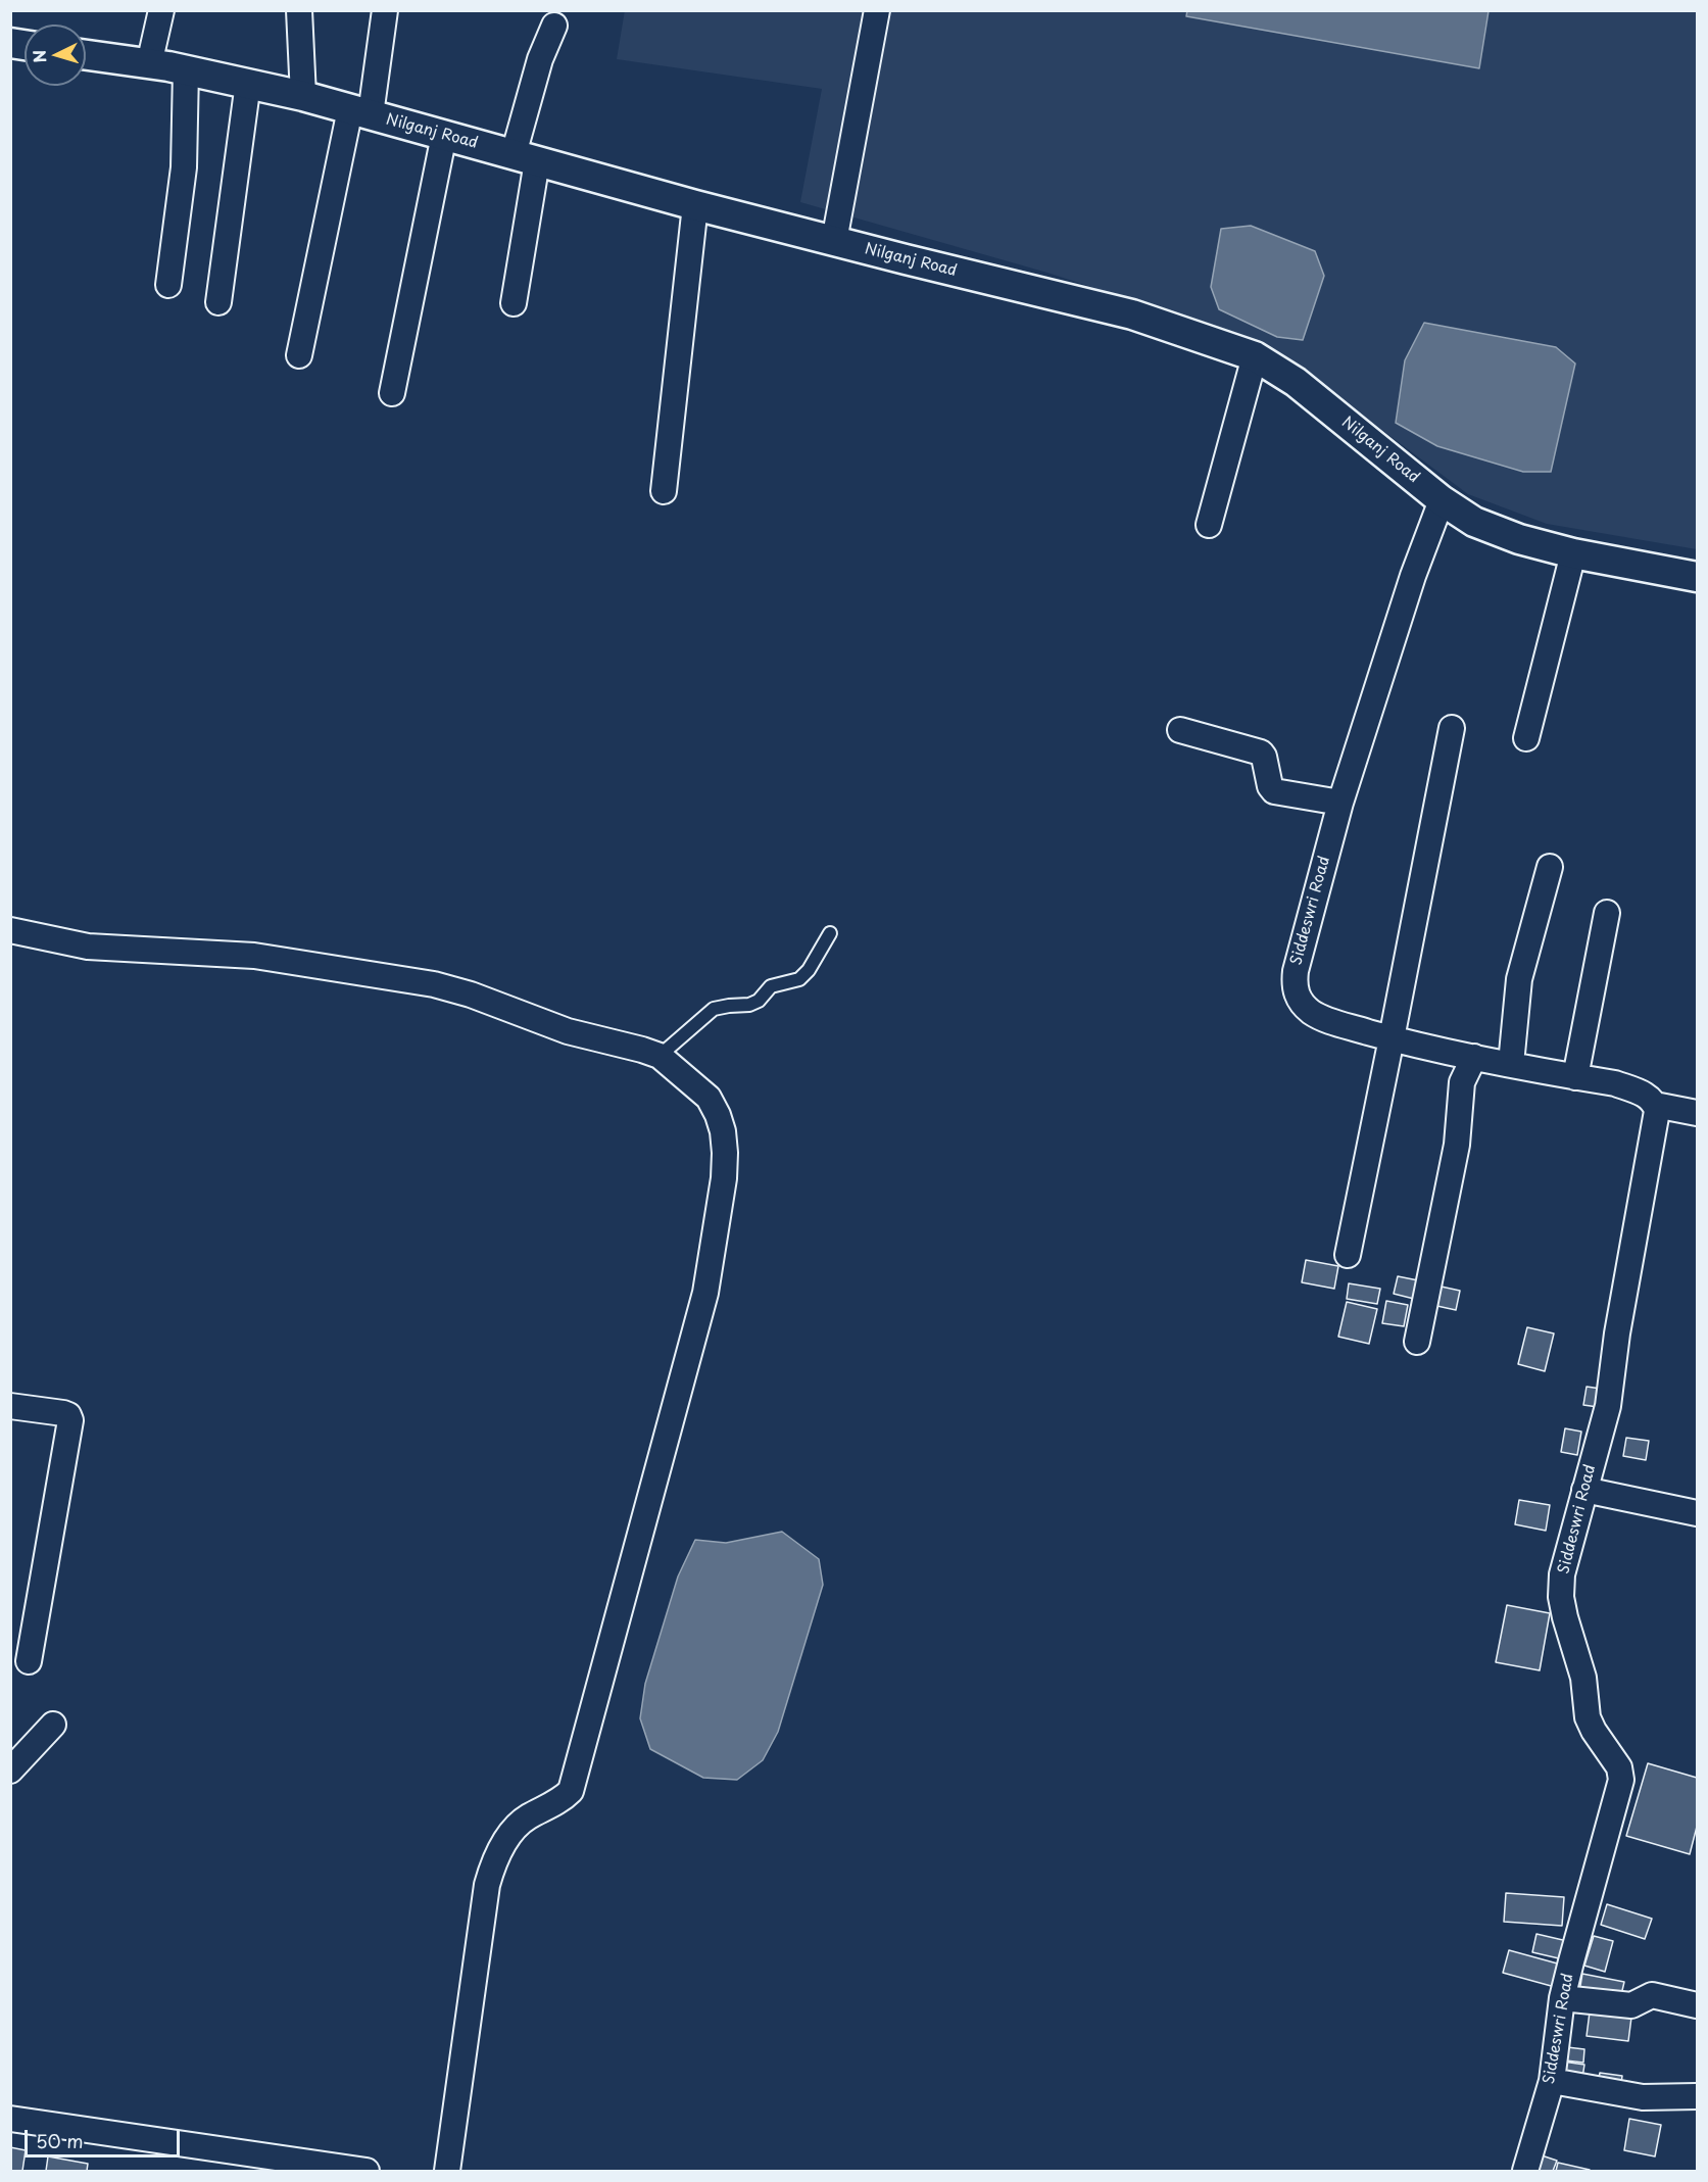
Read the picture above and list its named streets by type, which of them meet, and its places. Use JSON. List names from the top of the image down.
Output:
{
  "streets": {
    "street": ["Nilganj Road", "Siddeswri Road"]
  },
  "crossings": [
    ["Nilganj Road", "Siddeswri Road"]
  ],
  "scale_bar": "50 m",
  "north": "left"
}
